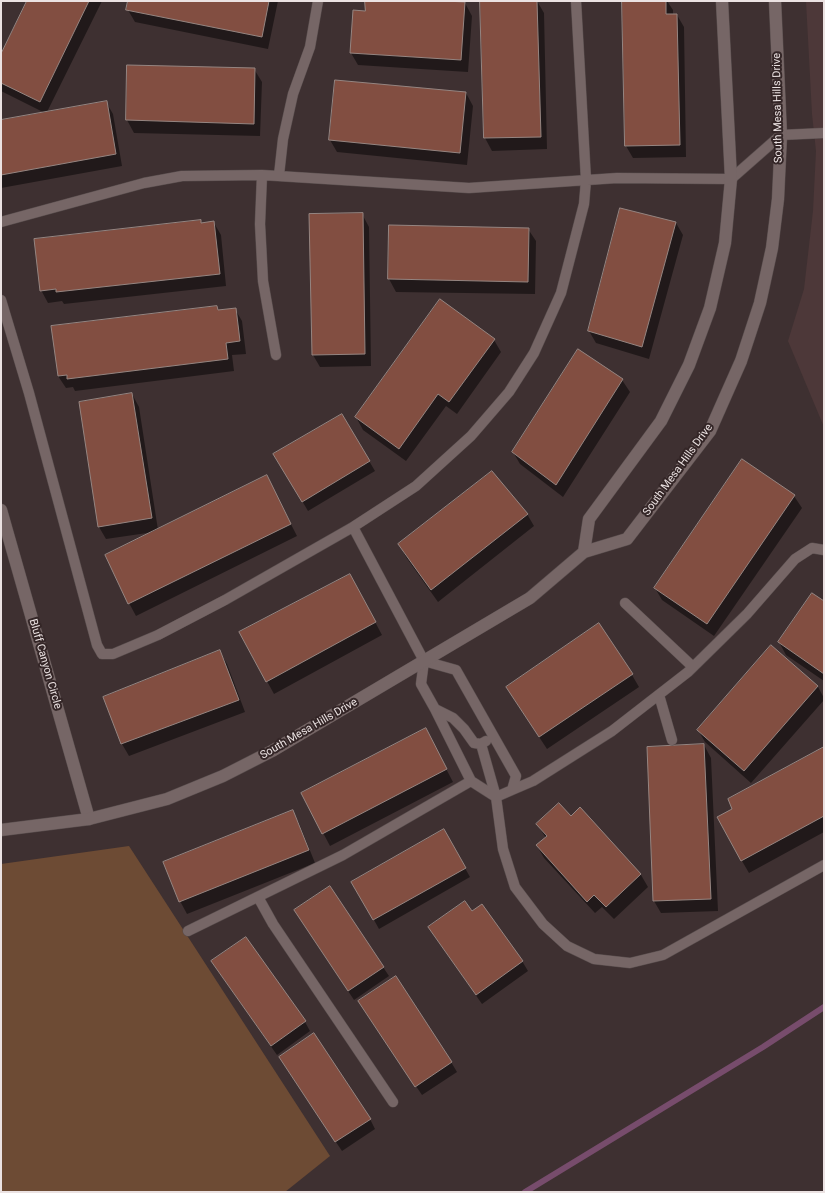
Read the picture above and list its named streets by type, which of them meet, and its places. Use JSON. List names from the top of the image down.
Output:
{
  "streets": {
    "street": ["South Mesa Hills Drive", "Bluff Canyon Circle"]
  },
  "crossings": [
    ["South Mesa Hills Drive", "Bluff Canyon Circle"]
  ]
}
